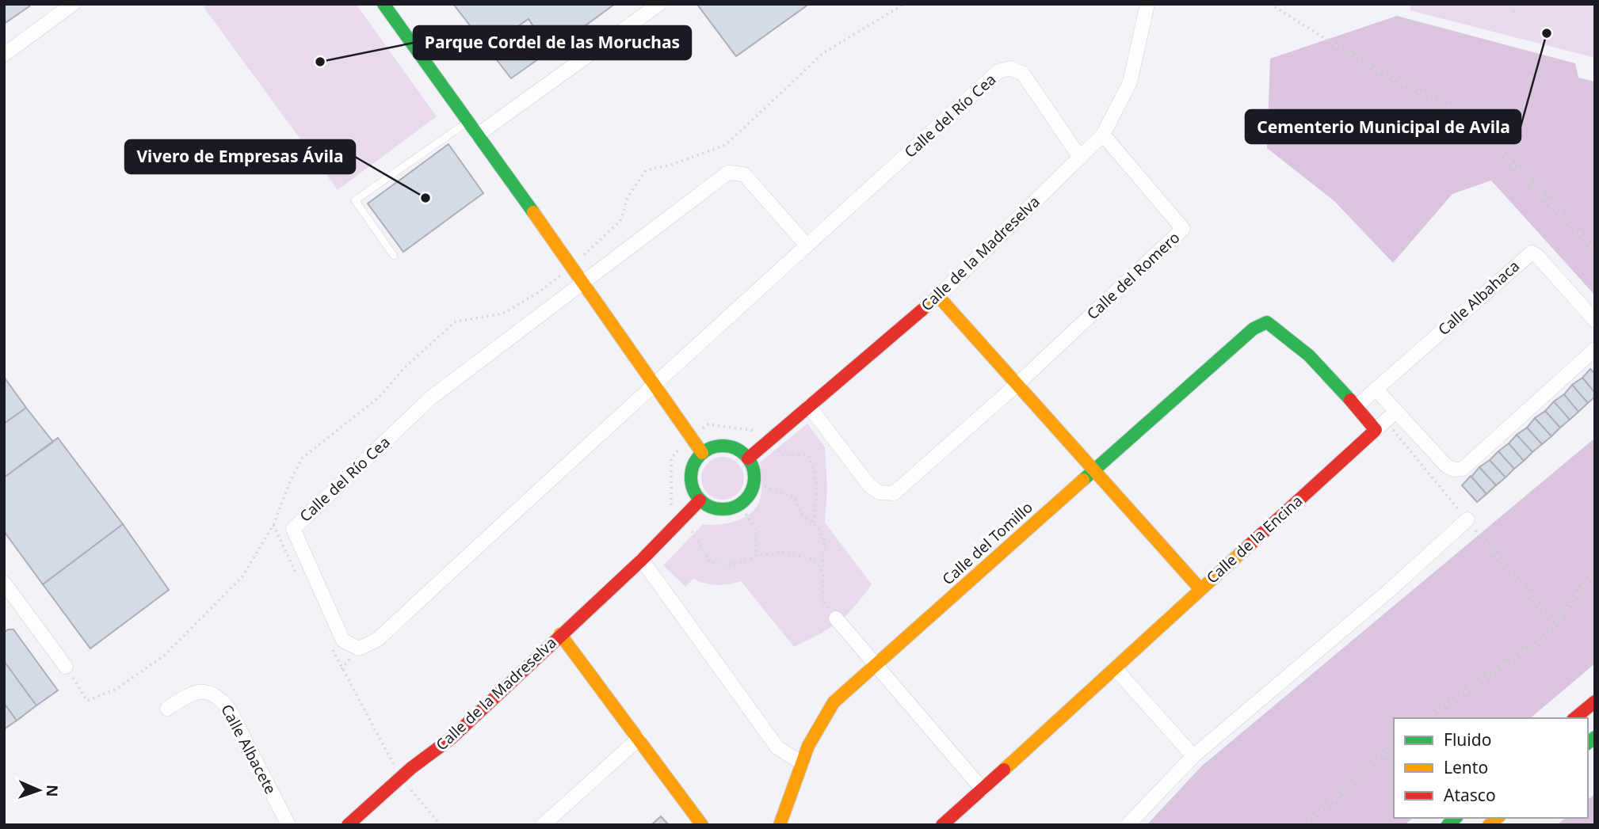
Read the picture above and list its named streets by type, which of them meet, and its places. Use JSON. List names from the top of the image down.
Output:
{
  "streets": {
    "main road": ["Calle de la Madreselva", "Calle de la Encina", "Calle del Tomillo"],
    "street": [
      "Calle del Río Cea",
      "Calle del Romero",
      "Calle Albahaca",
      "Calle Albacete"
    ]
  },
  "crossings": [
    ["Calle del Río Cea", "Calle de la Madreselva"],
    ["Calle de la Madreselva", "Calle del Romero"],
    ["Calle Albahaca", "Calle del Tomillo"]
  ],
  "places": ["Cementerio Municipal de Avila", "Parque Cordel de las Moruchas", "Vivero de Empresas Ávila"],
  "legend": ["Fluido", "Lento", "Atasco"],
  "north": "right"
}
